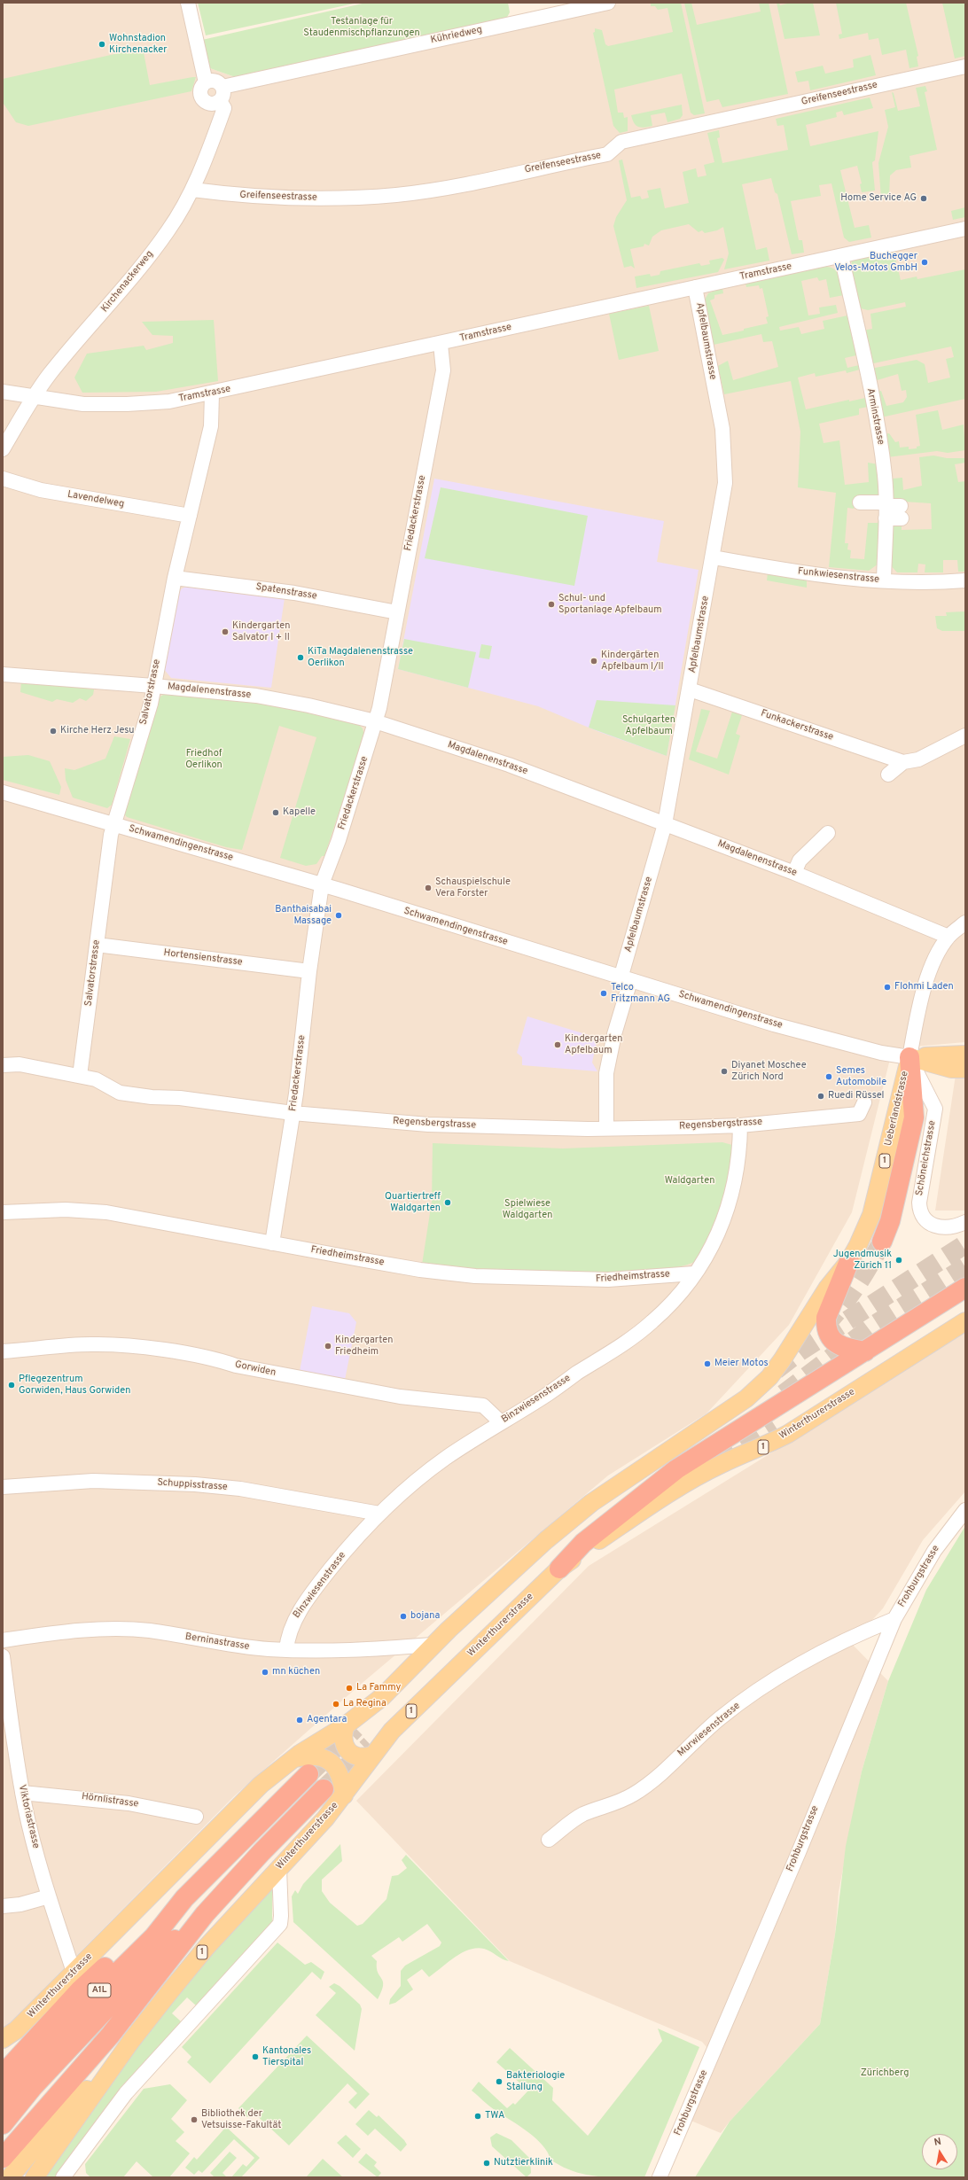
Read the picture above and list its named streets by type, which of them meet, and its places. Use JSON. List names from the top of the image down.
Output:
{
  "streets": {
    "highway": ["A1L"],
    "main road": [
      "Schwamendingenstrasse",
      "Ueberlandstrasse",
      "1",
      "Winterthurerstrasse"
    ],
    "street": [
      "Kühriedweg",
      "Greifenseestrasse",
      "Tramstrasse",
      "Kirchenackerweg",
      "Apfelbaumstrasse",
      "Arminstrasse",
      "Lavendelweg",
      "Friedackerstrasse",
      "Funkwiesenstrasse",
      "Spatenstrasse",
      "Magdalenenstrasse",
      "Salvatorstrasse",
      "Funkackerstrasse",
      "Hortensienstrasse",
      "Regensbergstrasse",
      "Schöneichstrasse",
      "Friedheimstrasse",
      "Gorwiden",
      "Binzwiesenstrasse",
      "Schuppisstrasse",
      "Frohburgstrasse",
      "Berninastrasse",
      "Murwiesenstrasse",
      "Hörnlistrasse",
      "Viktoriastrasse"
    ]
  },
  "crossings": [
    ["Kühriedweg", "Kirchenackerweg"],
    ["Greifenseestrasse", "Kirchenackerweg"],
    ["Tramstrasse", "Kirchenackerweg"],
    ["Tramstrasse", "Apfelbaumstrasse"],
    ["Tramstrasse", "Arminstrasse"],
    ["Tramstrasse", "Friedackerstrasse"],
    ["Tramstrasse", "Salvatorstrasse"],
    ["Apfelbaumstrasse", "Funkwiesenstrasse"],
    ["Apfelbaumstrasse", "Magdalenenstrasse"],
    ["Apfelbaumstrasse", "Funkackerstrasse"],
    ["Apfelbaumstrasse", "Schwamendingenstrasse"],
    ["Apfelbaumstrasse", "Regensbergstrasse"],
    ["Arminstrasse", "Funkwiesenstrasse"],
    ["Lavendelweg", "Salvatorstrasse"],
    ["Friedackerstrasse", "Spatenstrasse"],
    ["Friedackerstrasse", "Magdalenenstrasse"],
    ["Friedackerstrasse", "Schwamendingenstrasse"],
    ["Friedackerstrasse", "Hortensienstrasse"],
    ["Friedackerstrasse", "Regensbergstrasse"],
    ["Friedackerstrasse", "Friedheimstrasse"],
    ["Spatenstrasse", "Salvatorstrasse"],
    ["Magdalenenstrasse", "Salvatorstrasse"],
    ["Magdalenenstrasse", "Ueberlandstrasse"],
    ["Salvatorstrasse", "Schwamendingenstrasse"],
    ["Salvatorstrasse", "Hortensienstrasse"],
    ["Salvatorstrasse", "Regensbergstrasse"],
    ["Schwamendingenstrasse", "Ueberlandstrasse"],
    ["Schwamendingenstrasse", "Schöneichstrasse"],
    ["Ueberlandstrasse", "Schöneichstrasse"],
    ["Ueberlandstrasse", "Winterthurerstrasse"],
    ["Regensbergstrasse", "Binzwiesenstrasse"],
    ["1", "Winterthurerstrasse"],
    ["Friedheimstrasse", "Binzwiesenstrasse"],
    ["Gorwiden", "Binzwiesenstrasse"],
    ["Binzwiesenstrasse", "Schuppisstrasse"],
    ["Binzwiesenstrasse", "Berninastrasse"],
    ["Winterthurerstrasse", "Berninastrasse"],
    ["Winterthurerstrasse", "Viktoriastrasse"],
    ["Frohburgstrasse", "Murwiesenstrasse"],
    ["Hörnlistrasse", "Viktoriastrasse"]
  ],
  "parks": [
    "Testanlage für Staudenmischpflanzungen",
    "Schulgarten Apfelbaum",
    "Friedhof Oerlikon",
    "Waldgarten",
    "Spielwiese Waldgarten",
    "Zürichberg"
  ],
  "places": [
    "Wohnstadion Kirchenacker",
    "Home Service AG",
    "Buchegger Velos-Motos GmbH",
    "Schul- und Sportanlage Apfelbaum",
    "Kindergarten Salvator I + II",
    "KiTa Magdalenenstrasse Oerlikon",
    "Kindergärten Apfelbaum I/II",
    "Kirche Herz Jesu",
    "Kapelle",
    "Schauspielschule Vera Forster",
    "Banthaisabai Massage",
    "Flohmi Laden",
    "Telco Fritzmann AG",
    "Kindergarten Apfelbaum",
    "Diyanet Moschee Zürich Nord",
    "Semes Automobile",
    "Ruedi Rüssel",
    "Quartiertreff Waldgarten",
    "Jugendmusik Zürich 11",
    "Kindergarten Friedheim",
    "Meier Motos",
    "Pflegezentrum Gorwiden, Haus Gorwiden",
    "bojana",
    "mn küchen",
    "La Fammy",
    "La Regina",
    "Agentara",
    "Kantonales Tierspital",
    "Bakteriologie Stallung",
    "TWA",
    "Bibliothek der Vetsuisse-Fakultät",
    "Nutztierklinik"
  ],
  "north": "top"
}
